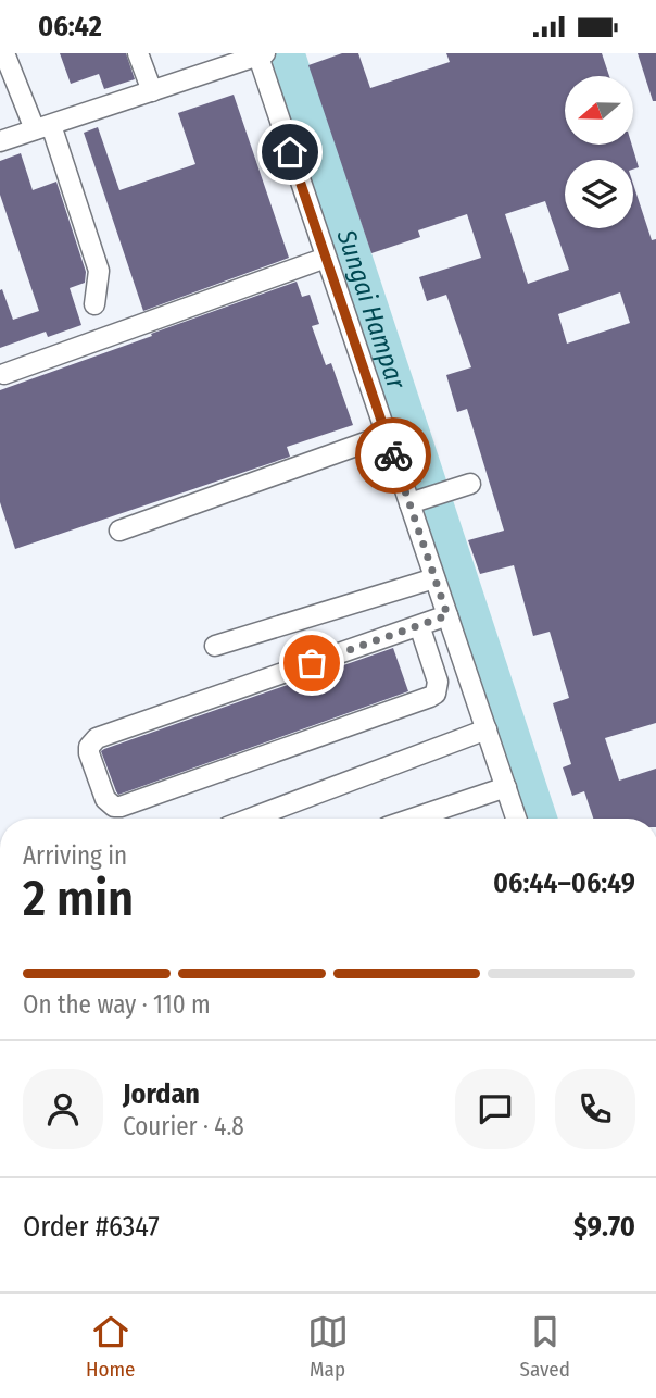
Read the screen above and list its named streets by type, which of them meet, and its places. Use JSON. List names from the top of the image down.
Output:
{
  "water": ["Sungai Hampar"],
  "north": "left",
  "page": {
    "status": "06:42",
    "heading": ["2 min", "Arriving in", "06:44–06:49"],
    "panel": [
      "Jordan",
      "Courier · 4.8",
      "Order #6347",
      "$9.70"
    ],
    "bar": "On the way · 110 m",
    "tabs": ["Home", "Map", "Saved"]
  }
}
